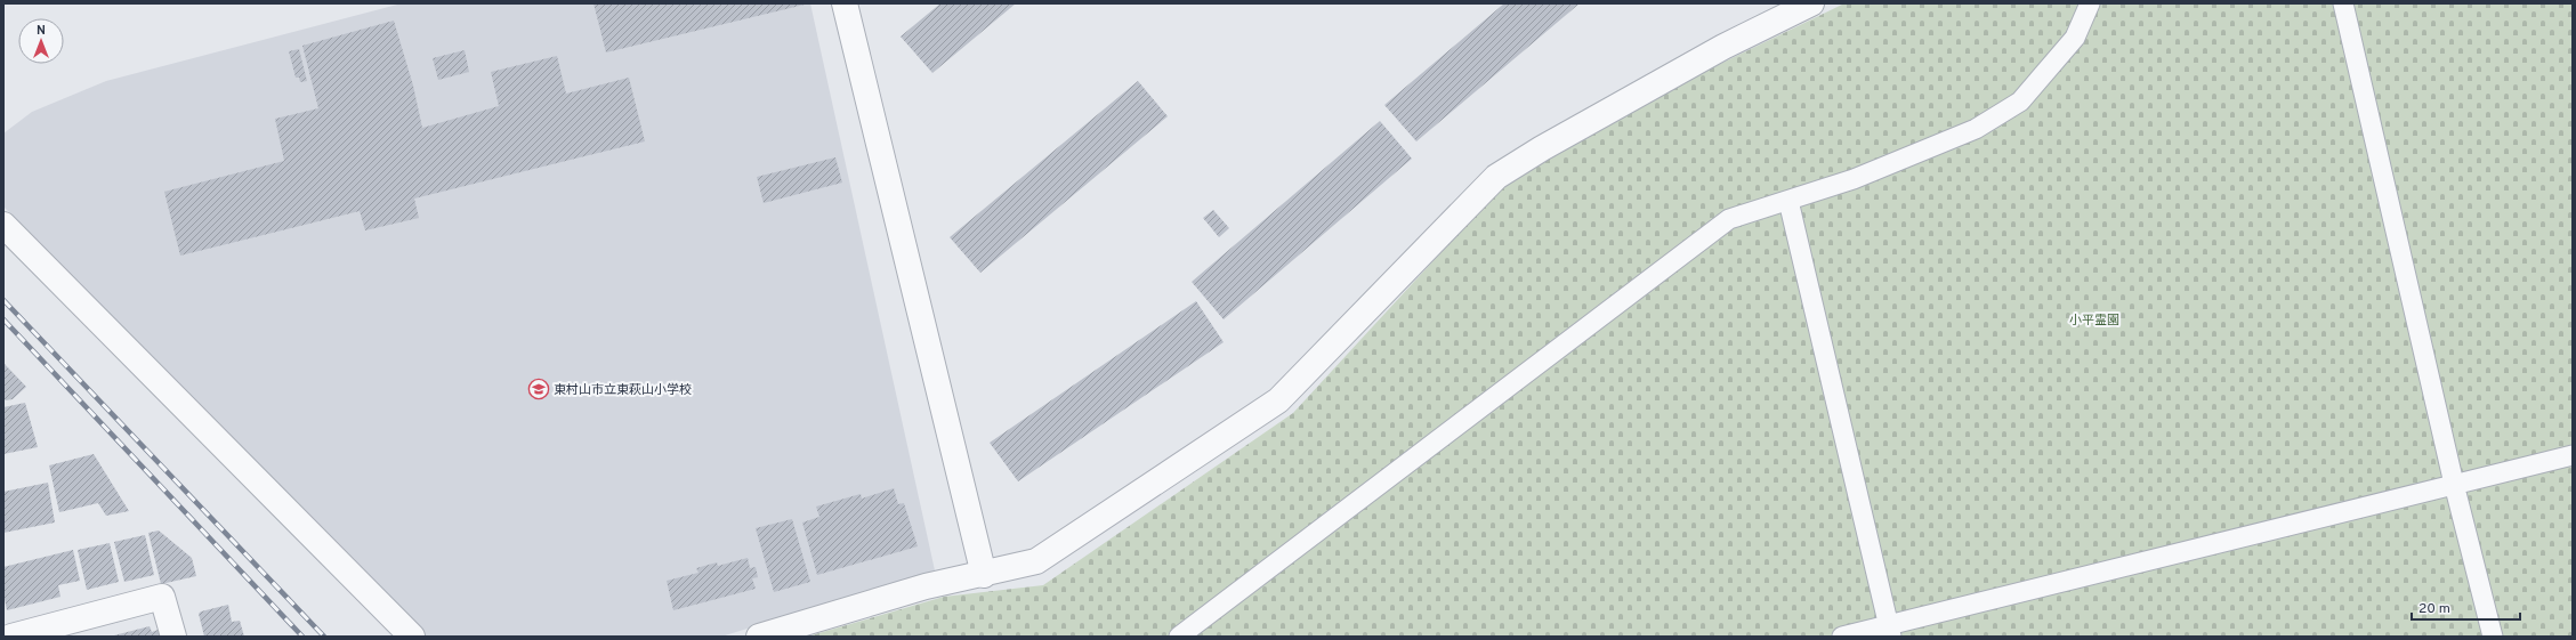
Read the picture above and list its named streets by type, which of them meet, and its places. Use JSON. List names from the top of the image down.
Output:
{
  "parks": ["小平霊園"],
  "places": {
    "school or university": ["東村山市立東萩山小学校"]
  },
  "scale_bar": "20 m",
  "north": "top"
}
